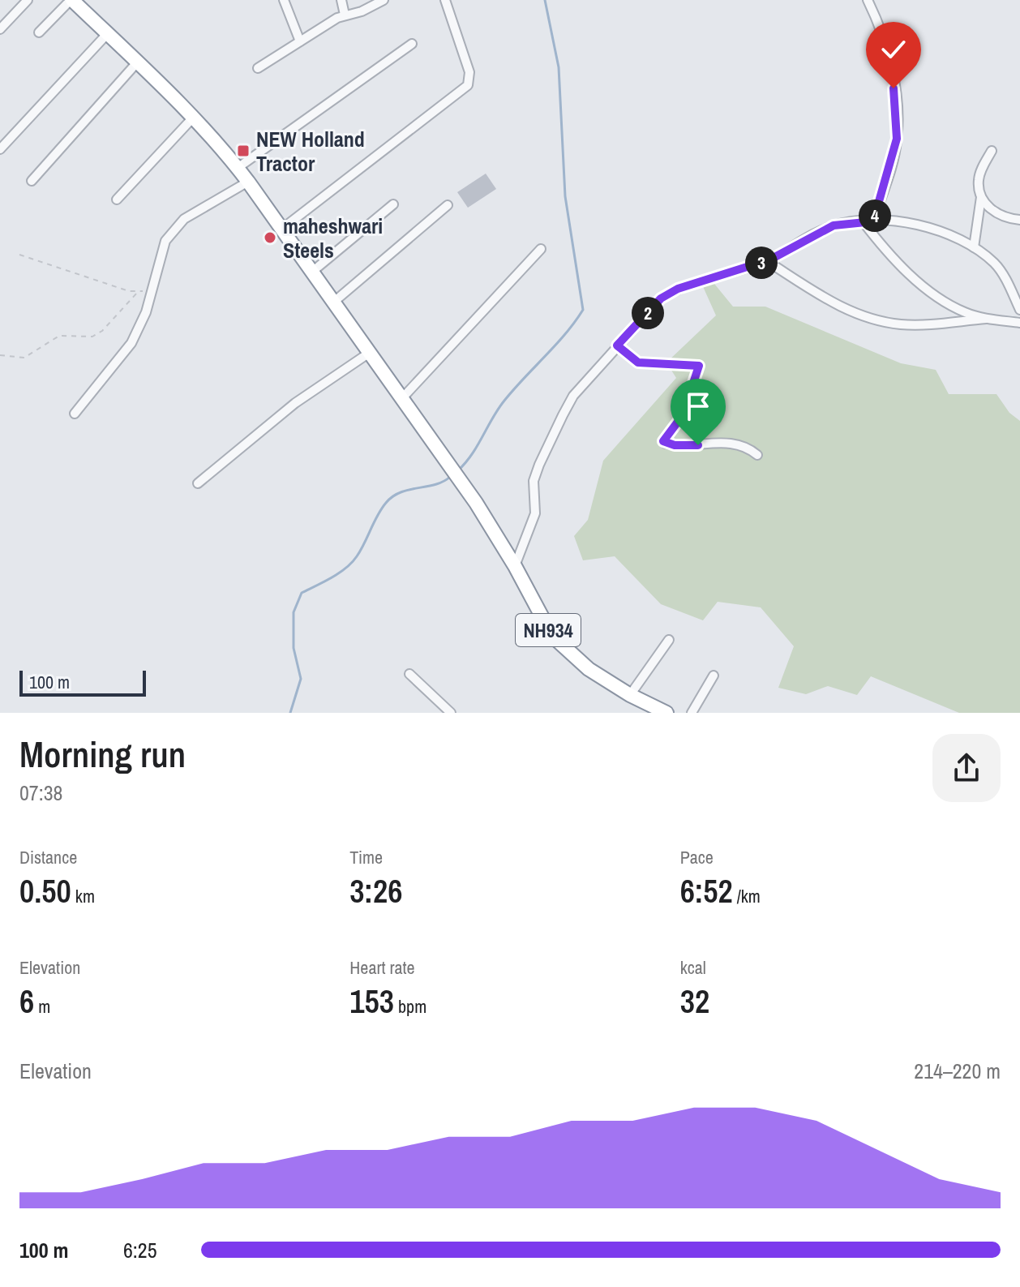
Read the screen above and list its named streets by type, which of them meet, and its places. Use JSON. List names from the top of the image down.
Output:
{
  "streets": {
    "highway": ["NH934"]
  },
  "places": {
    "transit": ["NEW Holland Tractor"],
    "other": ["maheshwari Steels"]
  },
  "scale_bar": "100 m",
  "page": {
    "pins": ["4", "3", "2"],
    "scale": "100 m",
    "heading": ["Morning run", "07:38"],
    "stats": [
      ["Distance", "0.50 km"],
      ["Time", "3:26"],
      ["Pace", "6:52 /km"],
      ["Elevation", "6 m"],
      ["Heart rate", "153 bpm"],
      ["kcal", "32"]
    ],
    "chart": ["Elevation", "214–220 m"],
    "list": [
      {
        "name": "100 m",
        "note": "6:25"
      }
    ]
  }
}
